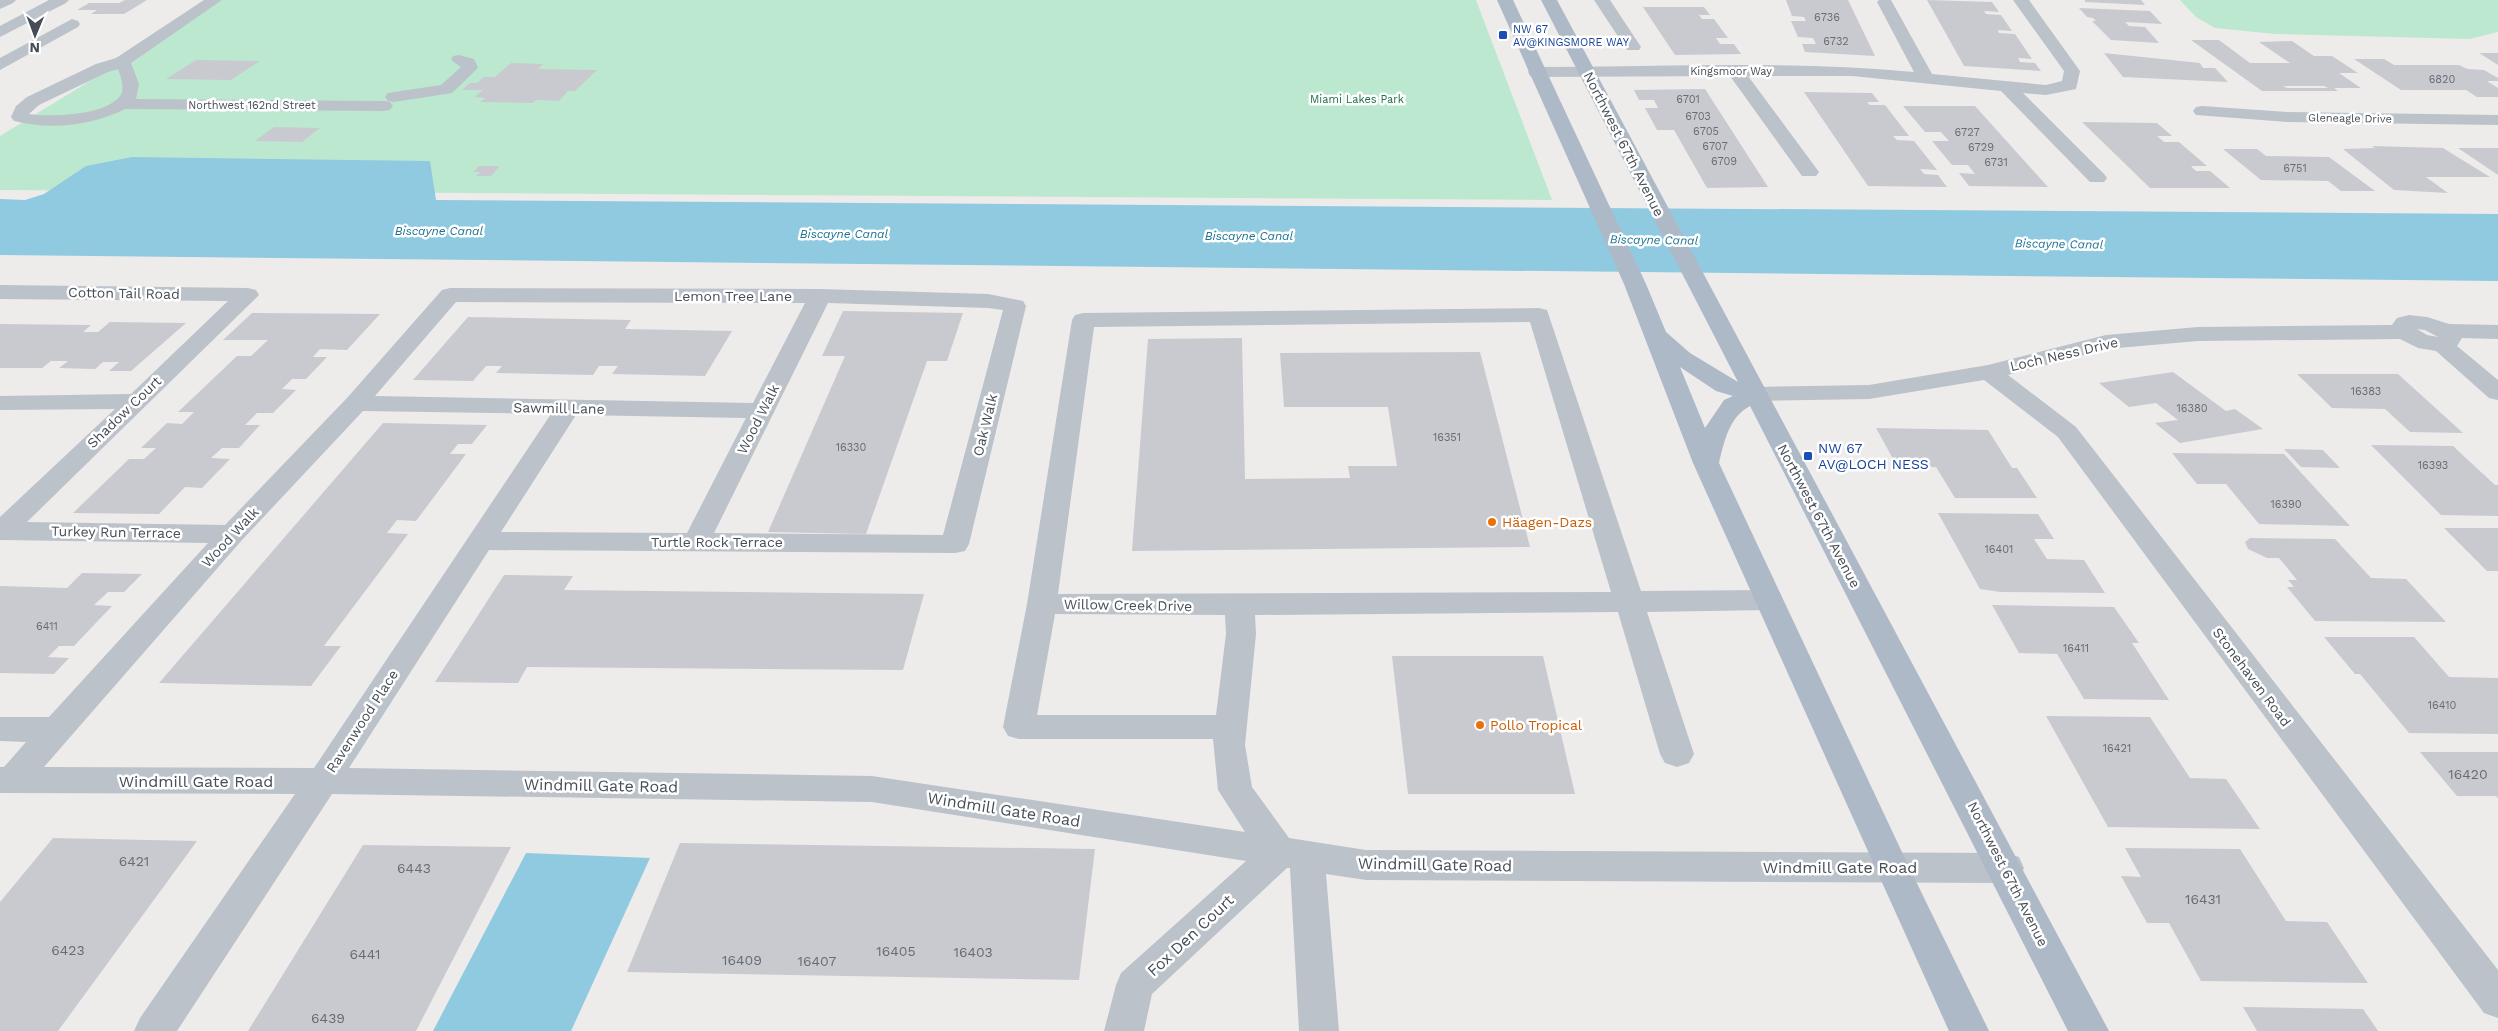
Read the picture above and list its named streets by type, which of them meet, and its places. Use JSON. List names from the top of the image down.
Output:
{
  "streets": {
    "main road": ["Northwest 67th Avenue"],
    "street": [
      "Kingsmoor Way",
      "Northwest 162nd Street",
      "Gleneagle Drive",
      "Cotton Tail Road",
      "Lemon Tree Lane",
      "Loch Ness Drive",
      "Sawmill Lane",
      "Shadow Court",
      "Wood Walk",
      "Oak Walk",
      "Turkey Run Terrace",
      "Turtle Rock Terrace",
      "Willow Creek Drive",
      "Stonehaven Road",
      "Ravenwood Place",
      "Windmill Gate Road",
      "Fox Den Court"
    ]
  },
  "crossings": [
    ["Kingsmoor Way", "Northwest 67th Avenue"],
    ["Northwest 67th Avenue", "Loch Ness Drive"],
    ["Northwest 67th Avenue", "Windmill Gate Road"],
    ["Cotton Tail Road", "Shadow Court"],
    ["Lemon Tree Lane", "Wood Walk"],
    ["Lemon Tree Lane", "Oak Walk"],
    ["Loch Ness Drive", "Stonehaven Road"],
    ["Sawmill Lane", "Wood Walk"],
    ["Sawmill Lane", "Ravenwood Place"],
    ["Shadow Court", "Turkey Run Terrace"],
    ["Wood Walk", "Turkey Run Terrace"],
    ["Wood Walk", "Turtle Rock Terrace"],
    ["Wood Walk", "Windmill Gate Road"],
    ["Oak Walk", "Turtle Rock Terrace"],
    ["Turtle Rock Terrace", "Ravenwood Place"],
    ["Ravenwood Place", "Windmill Gate Road"],
    ["Windmill Gate Road", "Fox Den Court"]
  ],
  "water": ["Biscayne Canal"],
  "parks": ["Miami Lakes Park"],
  "places": {
    "transit": ["NW 67 AV@KINGSMORE WAY", "NW 67 AV@LOCH NESS"],
    "other": ["Häagen-Dazs", "Pollo Tropical"]
  },
  "house_numbers": [
    "6736",
    "6732",
    "6820",
    "6701",
    "6703",
    "6705",
    "6727",
    "6707",
    "6729",
    "6709",
    "6731",
    "6751",
    "16383",
    "16380",
    "16351",
    "16330",
    "16393",
    "16390",
    "16401",
    "6411",
    "16411",
    "16410",
    "16421",
    "16420",
    "6421",
    "6443",
    "16431",
    "6423",
    "16405",
    "16403",
    "6441",
    "16409",
    "16407",
    "6439"
  ],
  "north": "bottom"
}
